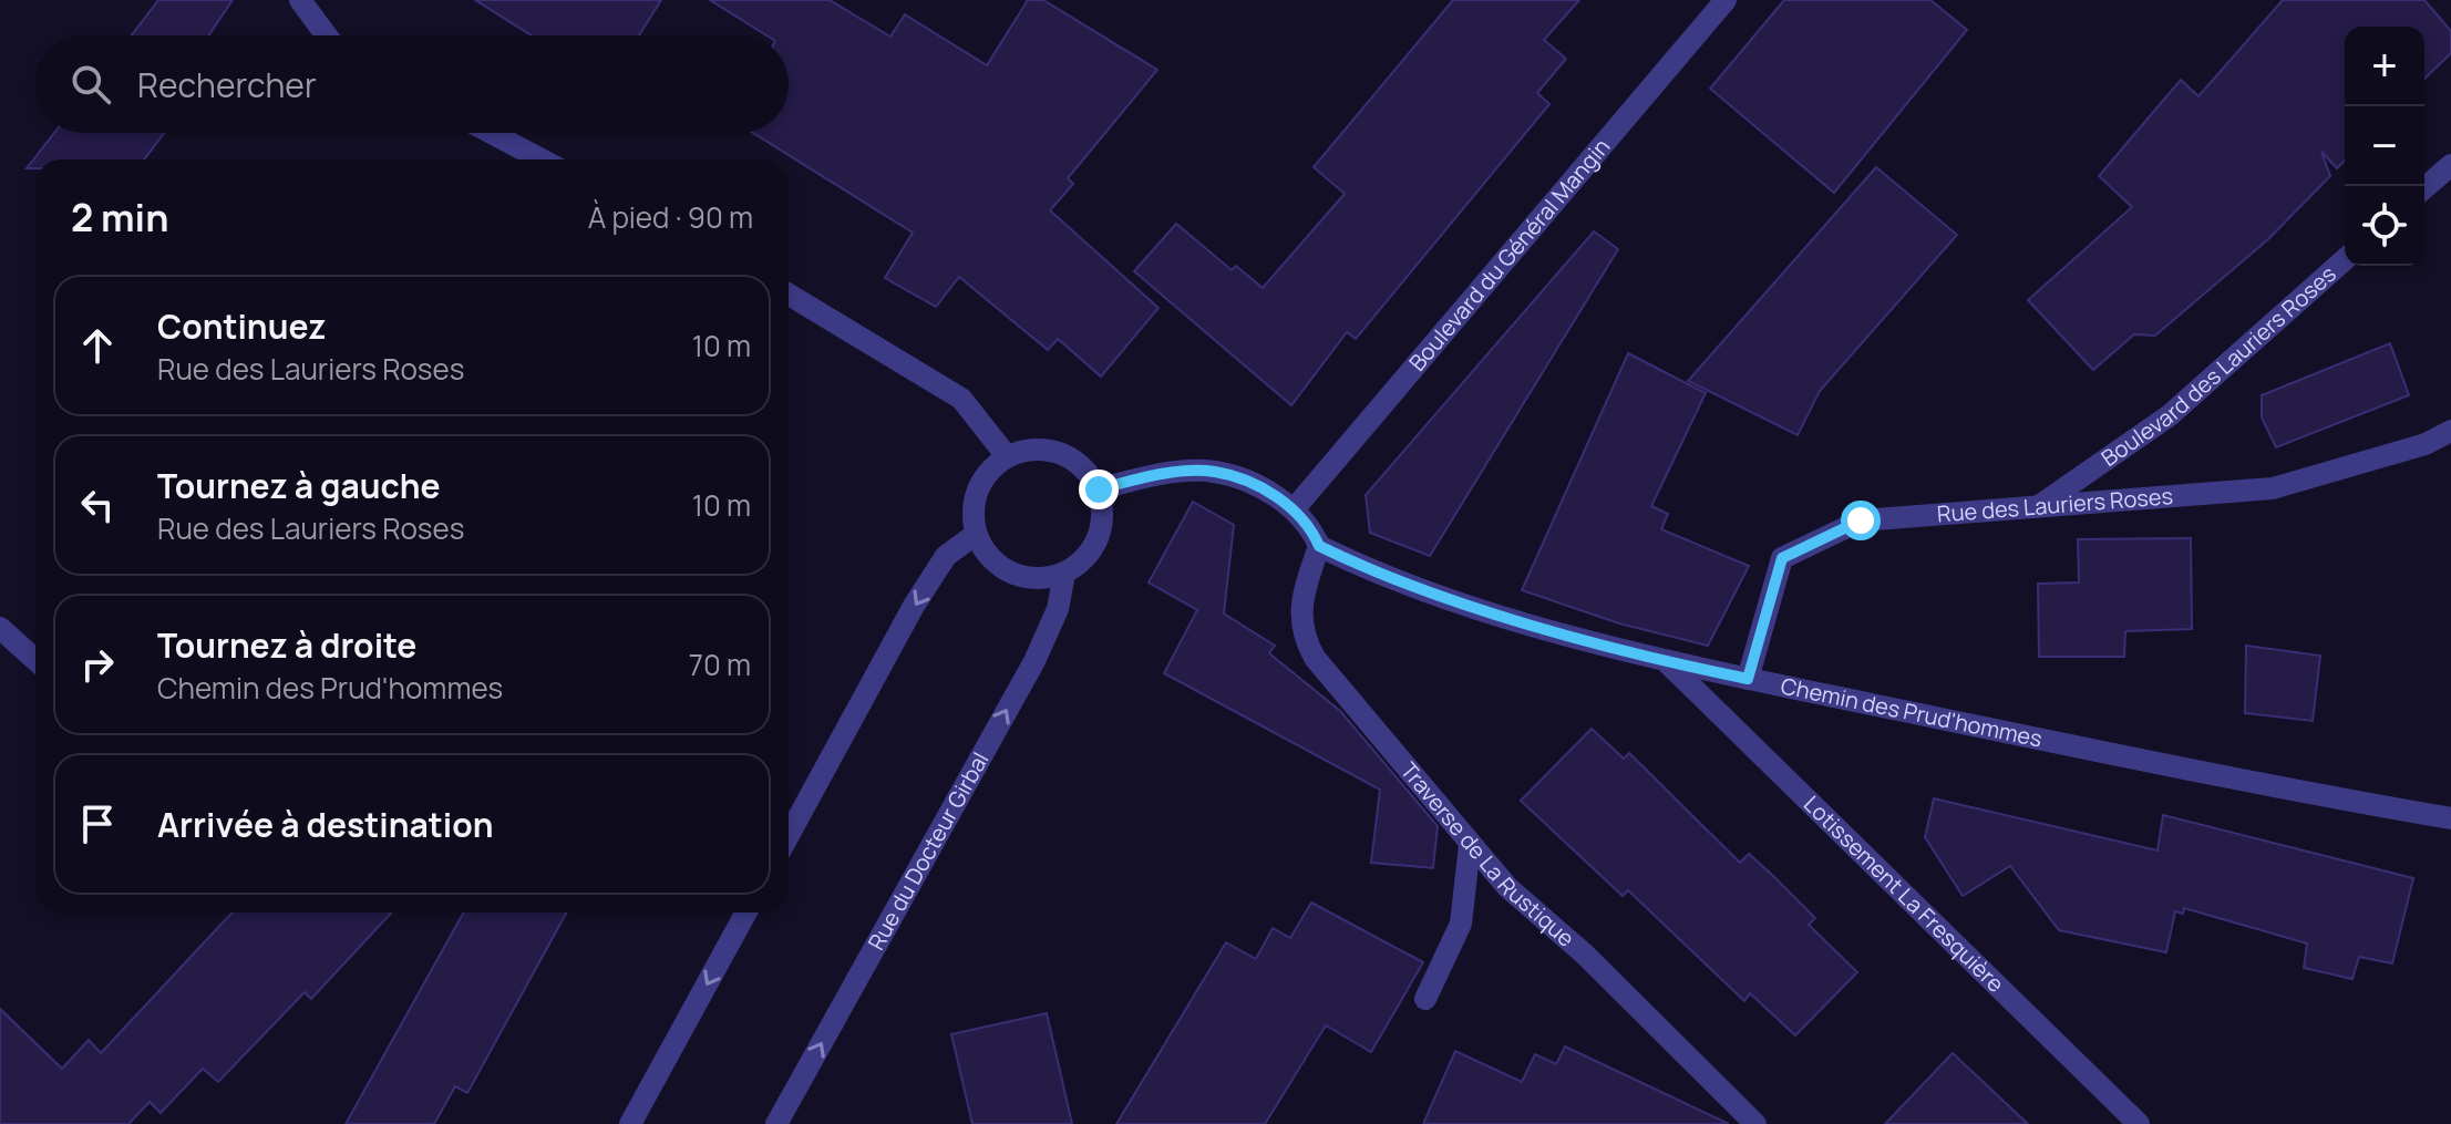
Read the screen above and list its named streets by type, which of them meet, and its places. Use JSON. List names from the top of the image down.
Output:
{
  "streets": {
    "street": [
      "Boulevard du Général Mangin",
      "Boulevard des Lauriers Roses",
      "Rue des Lauriers Roses",
      "Chemin des Prud'hommes",
      "Rue du Docteur Girbal",
      "Traverse de La Rustique",
      "Lotissement La Fresquière"
    ]
  },
  "crossings": [
    ["Boulevard des Lauriers Roses", "Rue des Lauriers Roses"],
    ["Rue des Lauriers Roses", "Chemin des Prud'hommes"],
    ["Chemin des Prud'hommes", "Traverse de La Rustique"],
    ["Chemin des Prud'hommes", "Lotissement La Fresquière"]
  ],
  "page": {
    "map_buttons": ["+", "−"],
    "search": "Rechercher",
    "heading": ["2 min", "À pied · 90 m"],
    "list": [
      ["Continuez", "Rue des Lauriers Roses", "10 m"],
      ["Tournez à gauche", "Rue des Lauriers Roses", "10 m"],
      ["Tournez à droite", "Chemin des Prud'hommes", "70 m"],
      "Arrivée à destination"
    ]
  }
}
